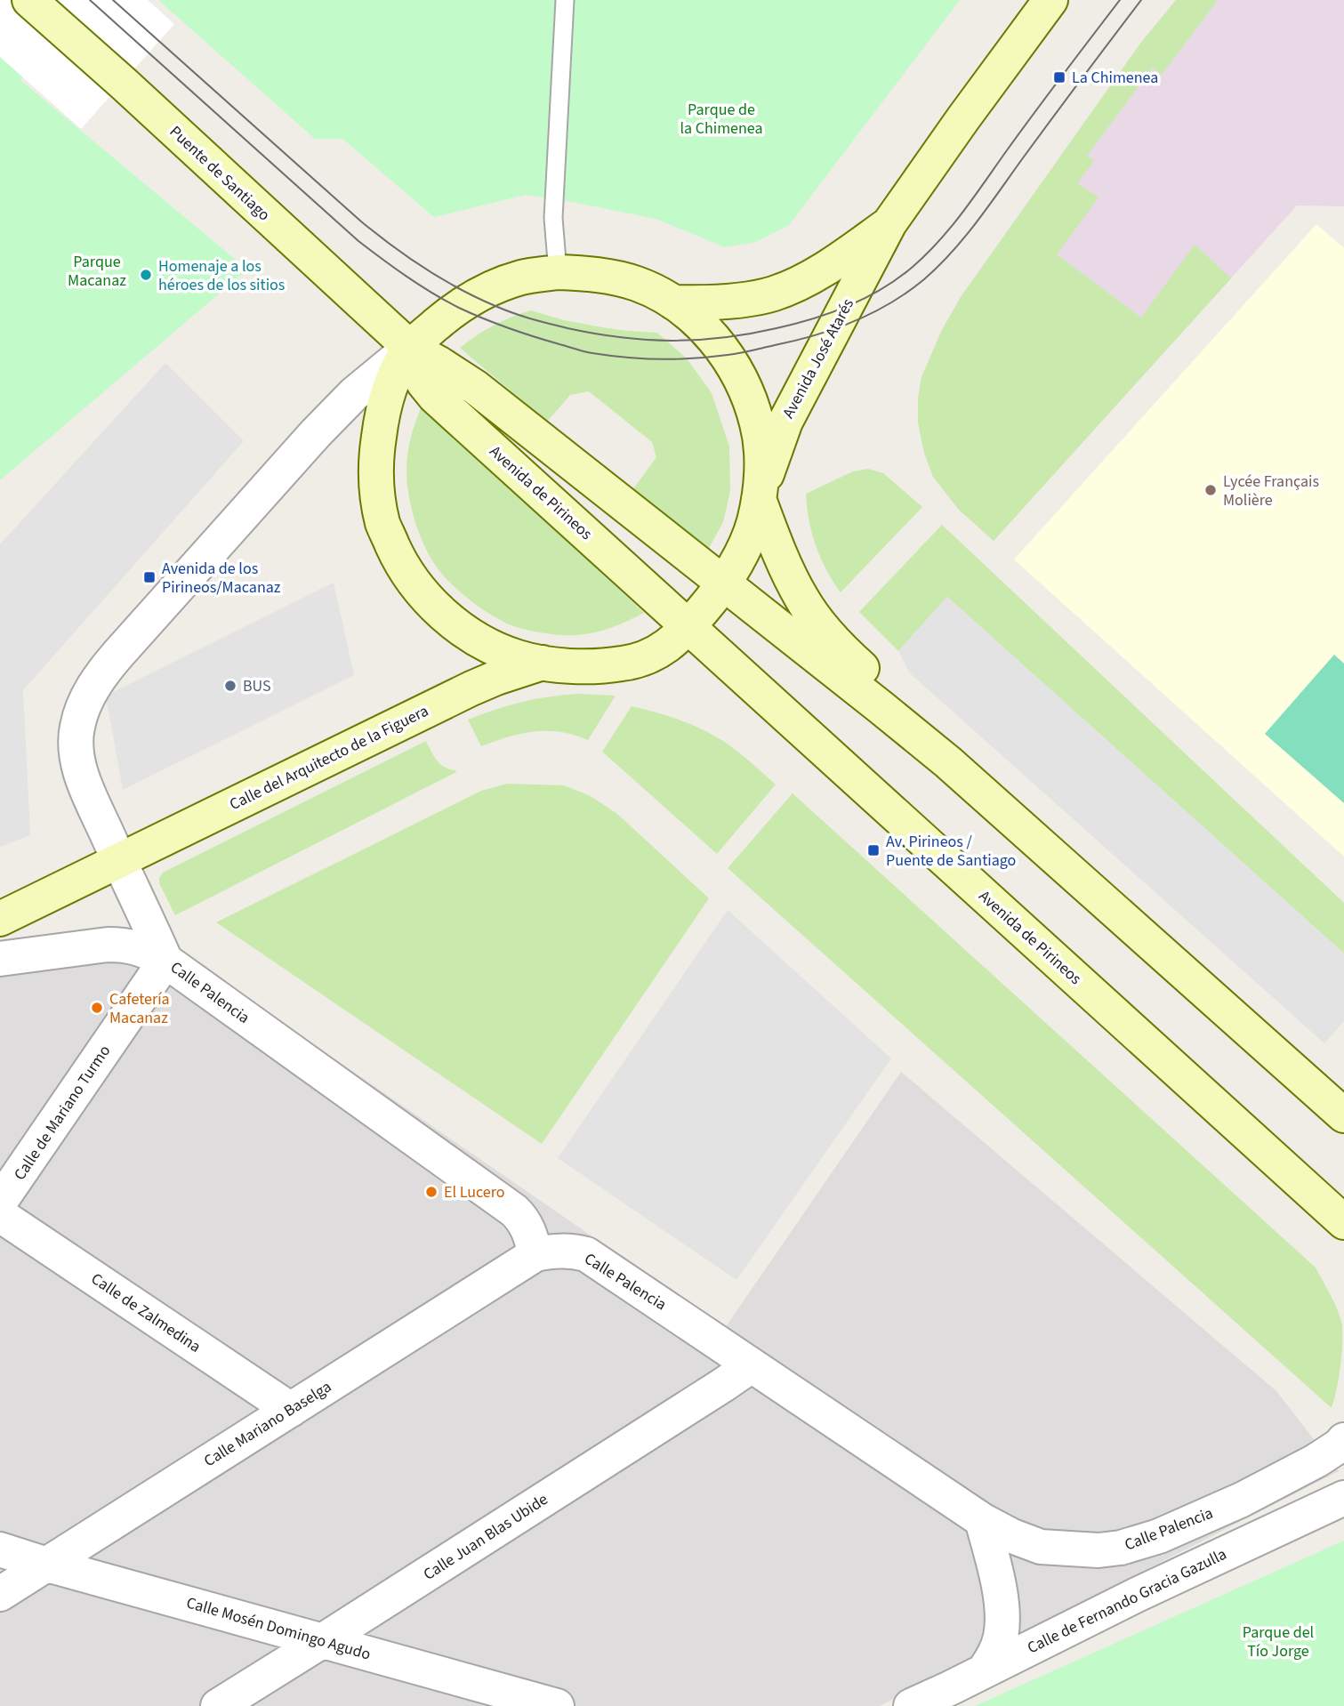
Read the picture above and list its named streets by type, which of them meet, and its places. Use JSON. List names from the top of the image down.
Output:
{
  "streets": {
    "main road": [
      "Puente de Santiago",
      "Avenida José Atarés",
      "Avenida de Pirineos",
      "Calle del Arquitecto de la Figuera"
    ],
    "street": [
      "Calle Palencia",
      "Calle de Mariano Turmo",
      "Calle de Zalmedina",
      "Calle Mariano Baselga",
      "Calle Juan Blas Ubide",
      "Calle de Fernando Gracia Gazulla",
      "Calle Mosén Domingo Agudo"
    ]
  },
  "crossings": [
    ["Puente de Santiago", "Avenida de Pirineos"],
    ["Calle del Arquitecto de la Figuera", "Calle Palencia"],
    ["Calle Palencia", "Calle de Mariano Turmo"],
    ["Calle Palencia", "Calle Mariano Baselga"],
    ["Calle Palencia", "Calle Juan Blas Ubide"],
    ["Calle de Zalmedina", "Calle Mariano Baselga"],
    ["Calle Mariano Baselga", "Calle Mosén Domingo Agudo"],
    ["Calle Juan Blas Ubide", "Calle Mosén Domingo Agudo"]
  ],
  "parks": ["Parque de la Chimenea", "Parque Macanaz", "Parque del Tío Jorge"],
  "places": {
    "transit": ["La Chimenea", "Avenida de los Pirineos/Macanaz", "Av. Pirineos / Puente de Santiago"],
    "other": [
      "Homenaje a los héroes de los sitios",
      "Lycée Français Molière",
      "BUS",
      "Cafetería Macanaz",
      "El Lucero"
    ]
  }
}
